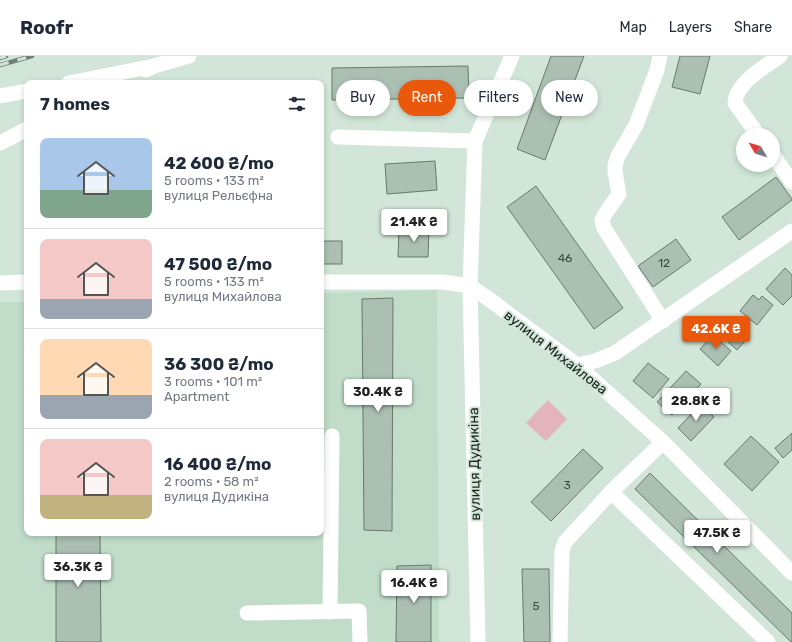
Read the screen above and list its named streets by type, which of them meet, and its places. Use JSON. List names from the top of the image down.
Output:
{
  "streets": {
    "street": ["вулиця Михайлова", "вулиця Дудикіна"]
  },
  "crossings": [
    ["вулиця Михайлова", "вулиця Дудикіна"]
  ],
  "house_numbers": [
    "46",
    "12",
    "3",
    "5"
  ],
  "north": "top left",
  "page": {
    "header": "Roofr",
    "nav": ["Map", "Layers", "Share"],
    "chip": [
      "Buy",
      "Rent",
      "Filters",
      "New"
    ],
    "heading": "7 homes",
    "list": [
      {
        "name": "42 600 ₴/mo",
        "note": "5 rooms · 133 m² · вулиця Рельєфна"
      },
      {
        "name": "47 500 ₴/mo",
        "note": "5 rooms · 133 m² · вулиця Михайлова"
      },
      {
        "name": "36 300 ₴/mo",
        "note": "3 rooms · 101 m² · Apartment"
      },
      {
        "name": "16 400 ₴/mo",
        "note": "2 rooms · 58 m² · вулиця Дудикіна"
      }
    ],
    "price": [
      "21.4K ₴",
      "42.6K ₴",
      "30.4K ₴",
      "28.8K ₴",
      "47.5K ₴",
      "36.3K ₴",
      "16.4K ₴"
    ]
  }
}
